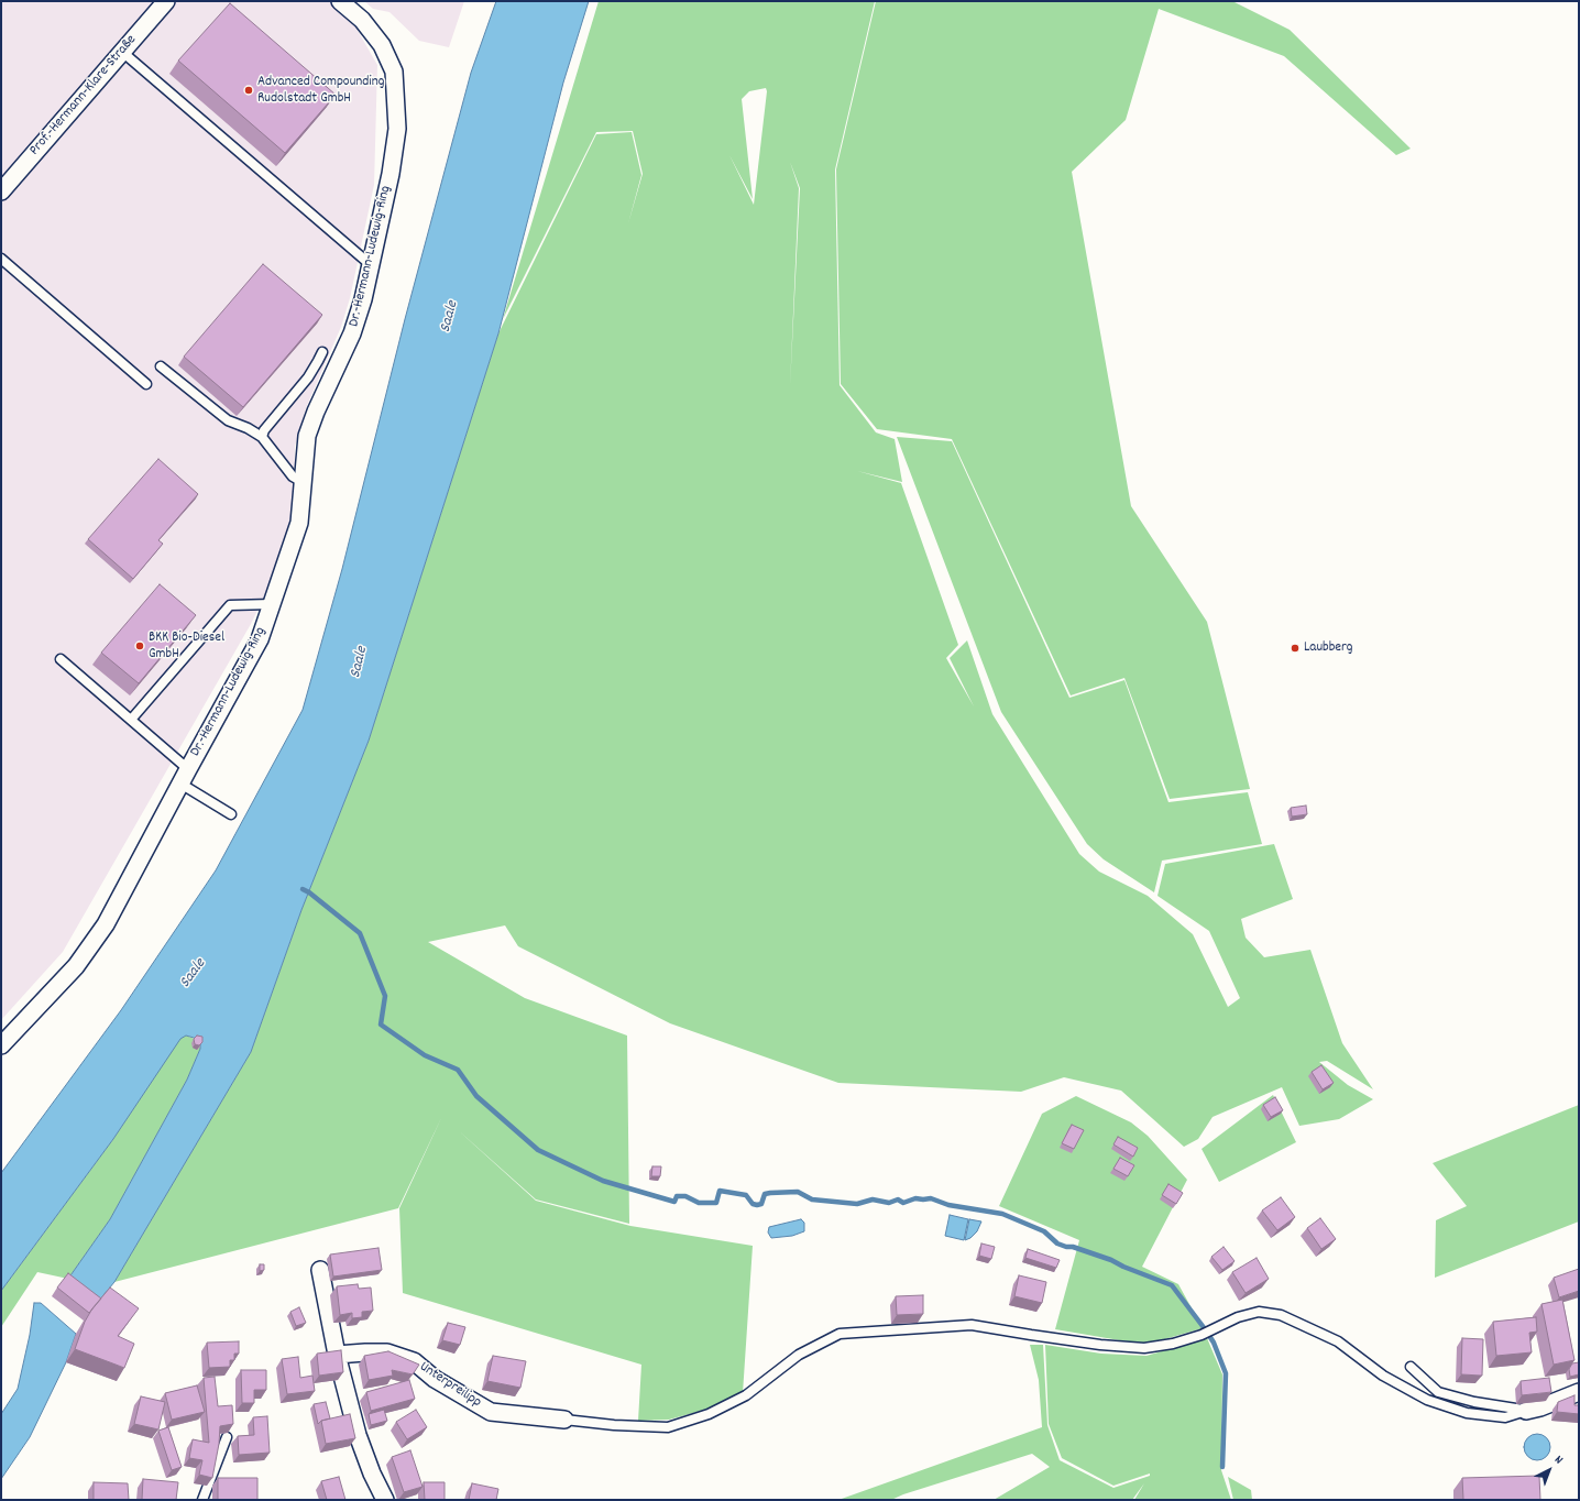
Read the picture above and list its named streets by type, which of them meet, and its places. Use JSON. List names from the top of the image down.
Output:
{
  "streets": {
    "street": ["Prof.-Hermann-Klare-Straße", "Dr.-Hermann-Ludewig-Ring", "Unterpreilipp"]
  },
  "water": ["Saale"],
  "places": ["Advanced Compounding Rudolstadt GmbH", "BKK Bio-Diesel GmbH", "Laubberg"],
  "north": "top right"
}
